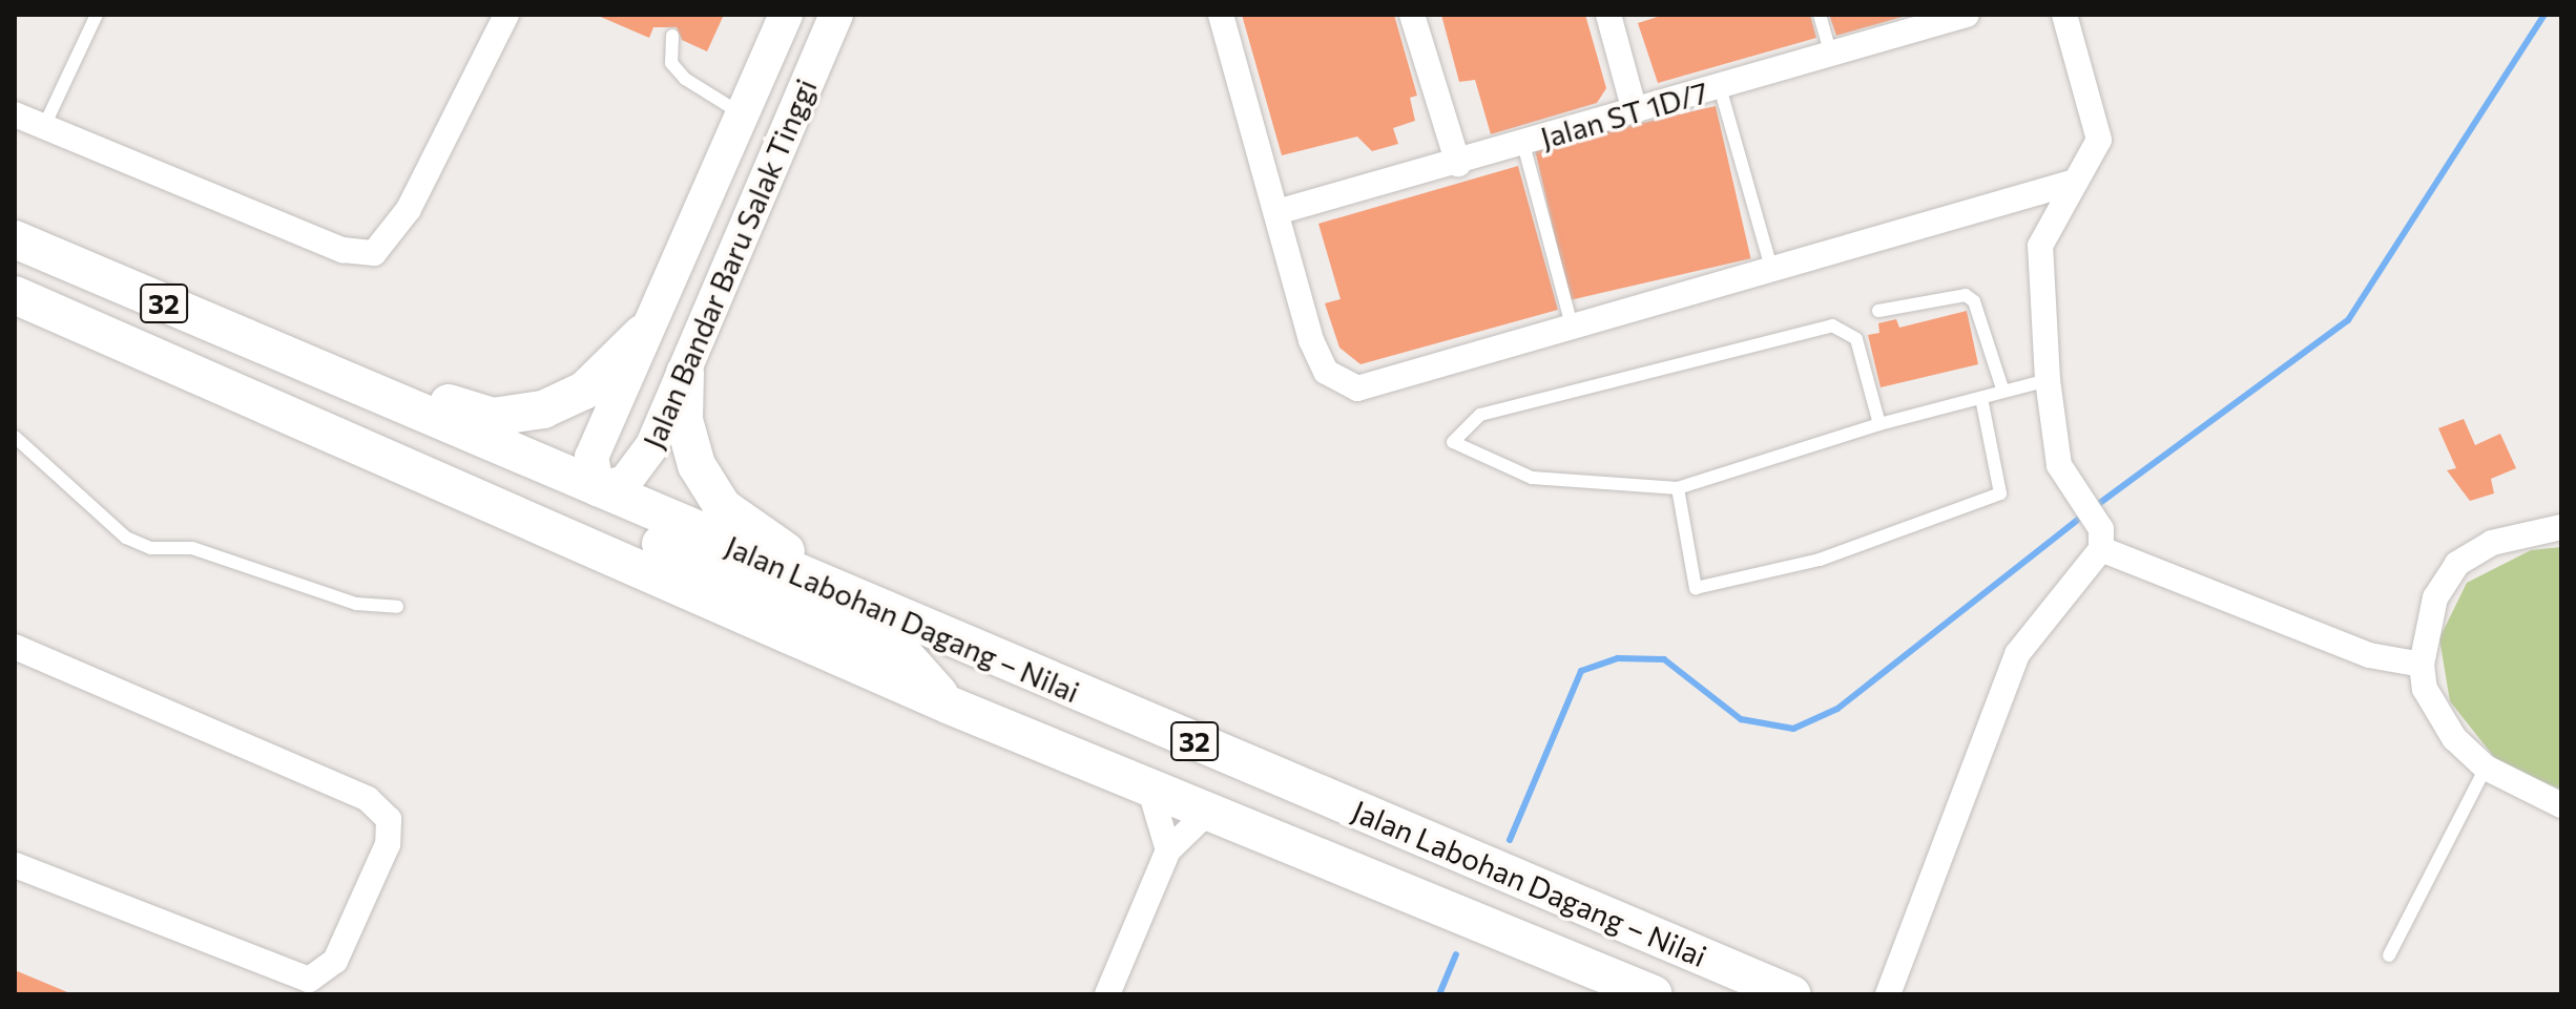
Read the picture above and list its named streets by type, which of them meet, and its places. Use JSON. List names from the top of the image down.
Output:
{
  "streets": {
    "main road": ["Jalan Bandar Baru Salak Tinggi", "32", "Jalan Labohan Dagang ‒ Nilai"],
    "street": ["Jalan ST 1D/7"]
  },
  "crossings": [
    ["Jalan Bandar Baru Salak Tinggi", "Jalan Labohan Dagang ‒ Nilai"]
  ]
}
